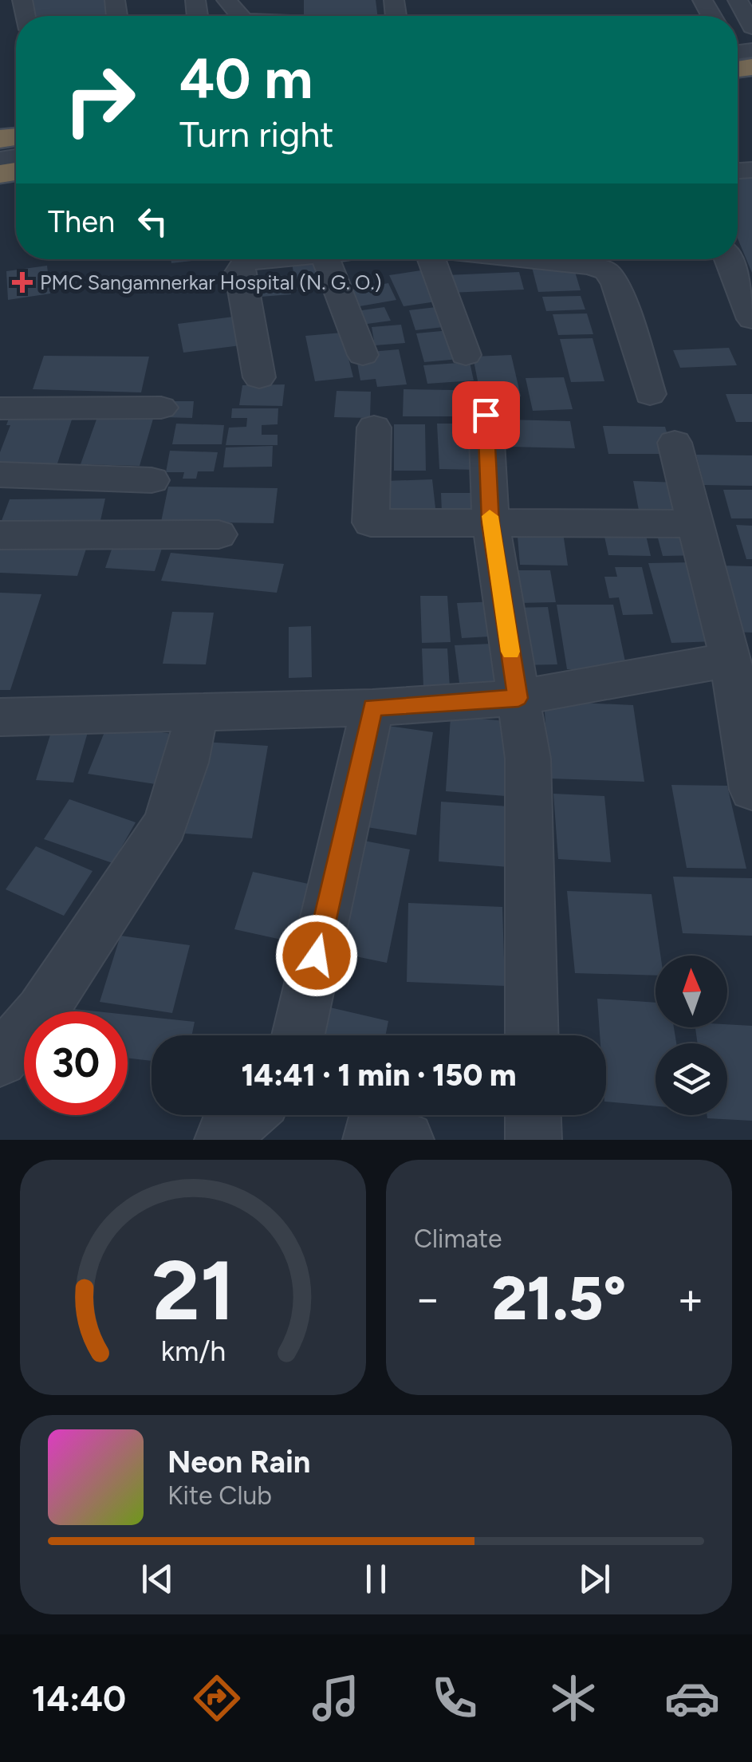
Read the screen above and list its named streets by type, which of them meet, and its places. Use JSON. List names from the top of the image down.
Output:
{
  "places": {
    "health": ["PMC Sangamnerkar Hospital (N. G. O.)"]
  },
  "north": "top",
  "page": {
    "turn": ["40 m", "Turn right"],
    "then": "Then",
    "limit": "30",
    "trip": "14:41 · 1 min · 150 m",
    "tile": "Climate",
    "heat": ["−", "21.5°", "+"],
    "song": ["Neon Rain", "Kite Club"],
    "tabs": "14:40",
    "gauge": ["21", "km/h"]
  }
}
